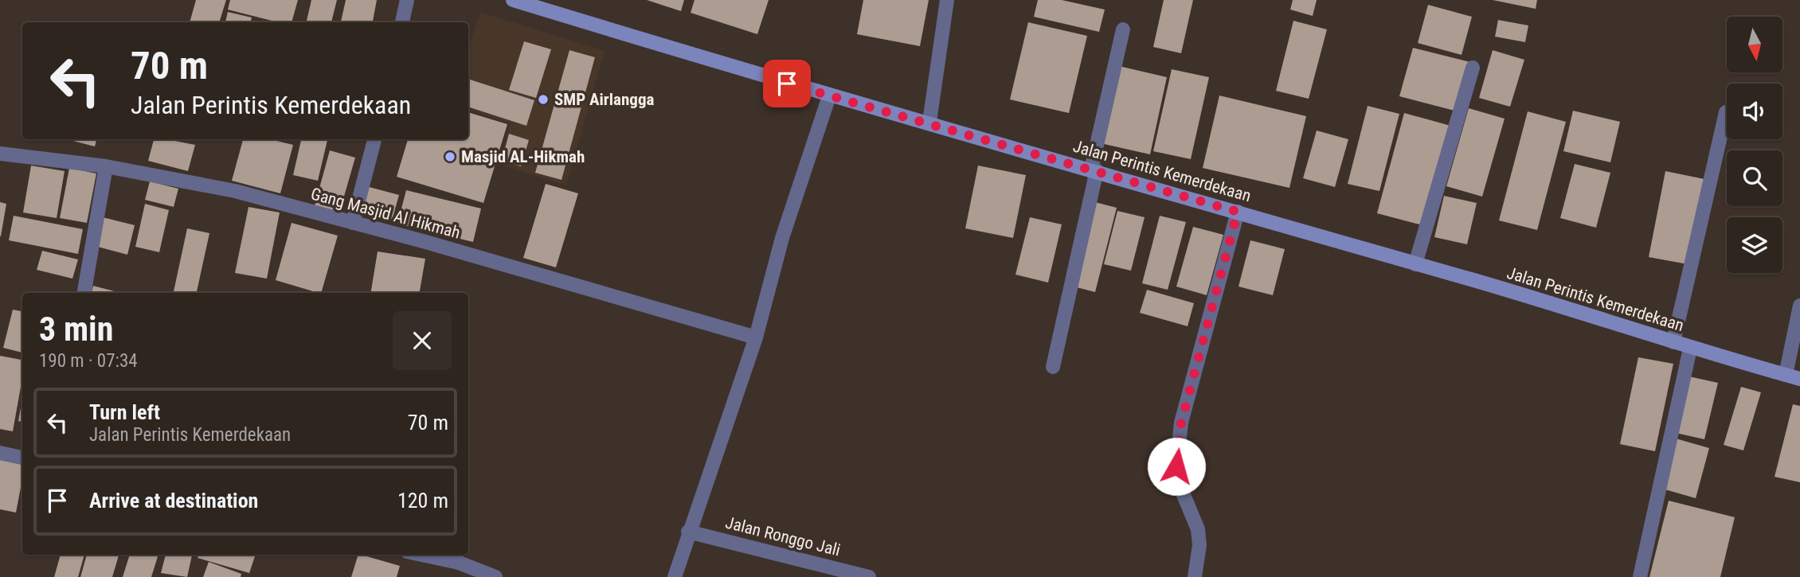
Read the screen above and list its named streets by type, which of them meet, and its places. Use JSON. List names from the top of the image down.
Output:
{
  "streets": {
    "main road": ["Jalan Perintis Kemerdekaan"],
    "street": ["Gang Masjid Al Hikmah", "Jalan Ronggo Jali"]
  },
  "places": ["SMP Airlangga", "Masjid AL-Hikmah"],
  "north": "bottom",
  "page": {
    "turn": ["70 m", "Jalan Perintis Kemerdekaan"],
    "heading": ["3 min", "190 m · 07:34"],
    "list": [
      {
        "name": "Turn left",
        "note": "Jalan Perintis Kemerdekaan",
        "value": "70 m"
      },
      {
        "name": "Arrive at destination",
        "value": "120 m"
      }
    ]
  }
}
